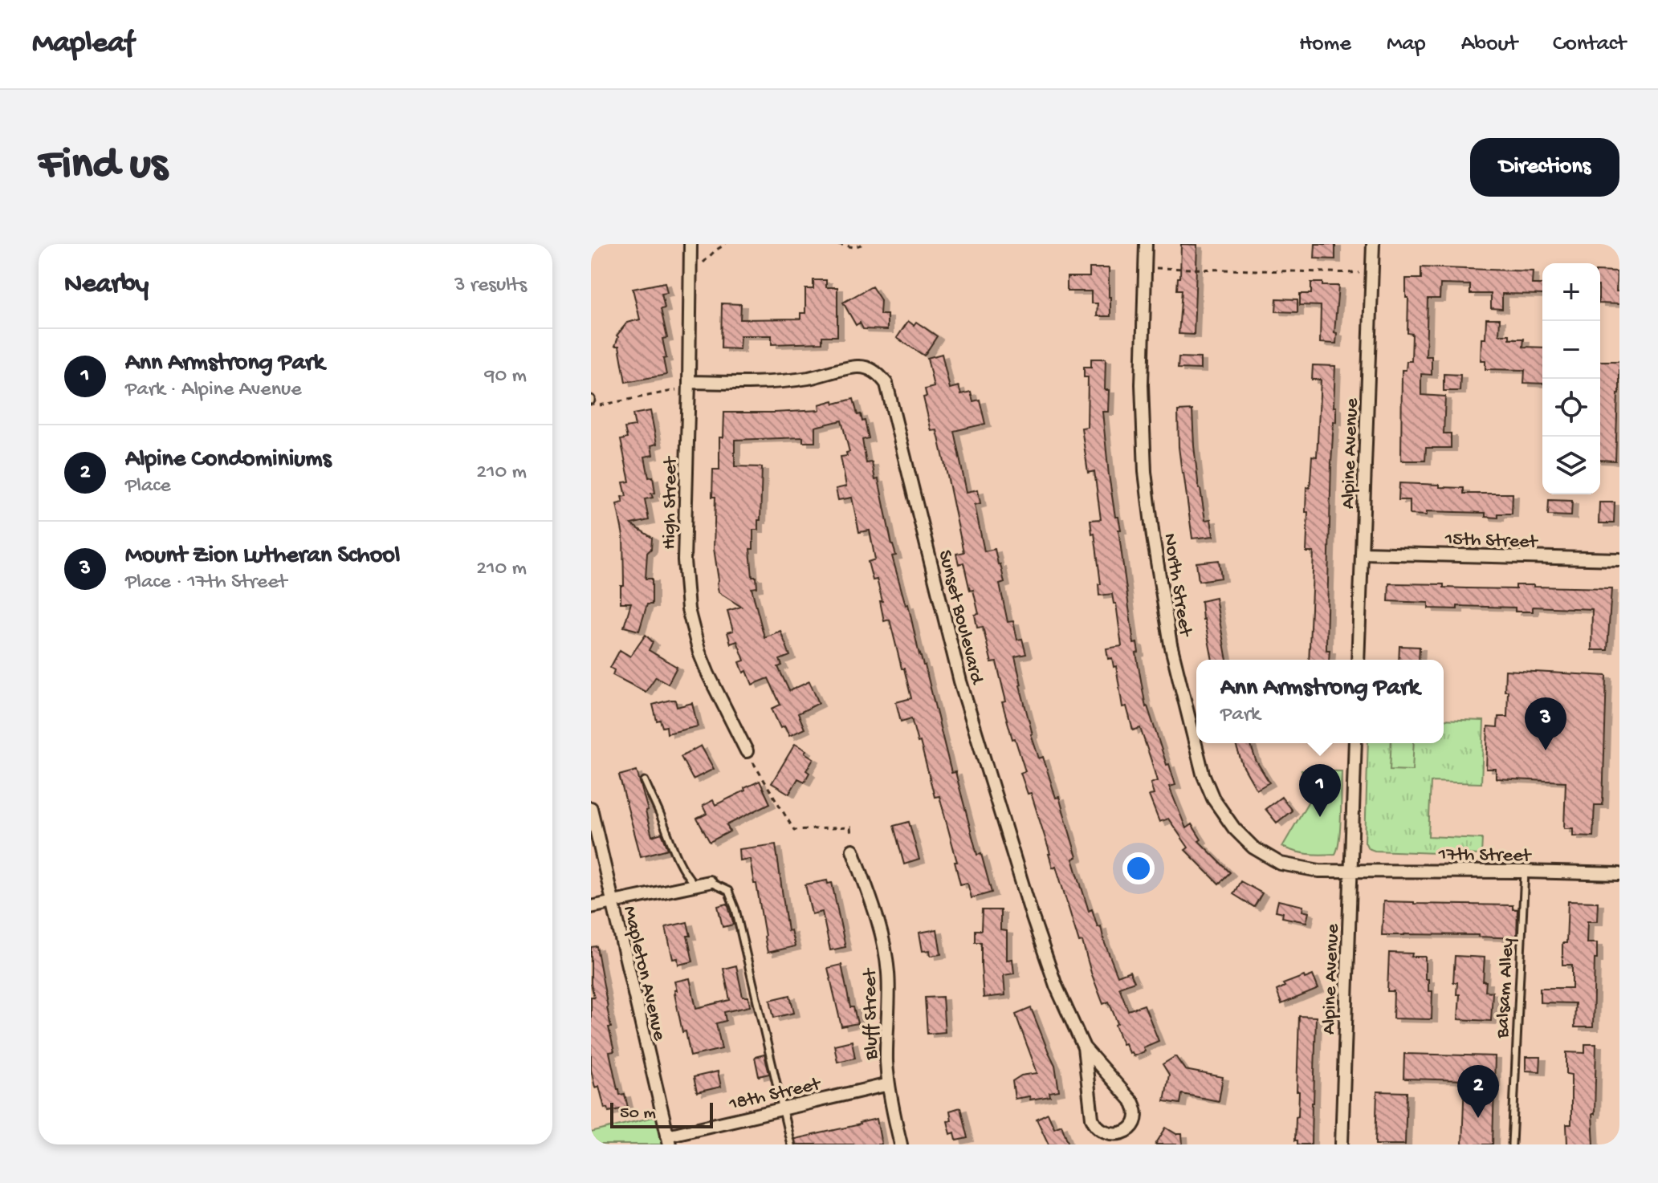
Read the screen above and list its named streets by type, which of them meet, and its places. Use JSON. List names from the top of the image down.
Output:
{
  "streets": {
    "street": [
      "Alpine Avenue",
      "High Street",
      "15th Street",
      "North Street",
      "Sunset Boulevard",
      "17th Street",
      "Mapleton Avenue",
      "Bluff Street",
      "18th Street"
    ],
    "lane": ["Balsam Alley"]
  },
  "crossings": [
    ["Alpine Avenue", "15th Street"],
    ["Alpine Avenue", "North Street"],
    ["Alpine Avenue", "17th Street"],
    ["High Street", "Sunset Boulevard"],
    ["North Street", "17th Street"],
    ["17th Street", "Balsam Alley"],
    ["Mapleton Avenue", "18th Street"],
    ["Bluff Street", "18th Street"]
  ],
  "scale_bar": "50 m",
  "page": {
    "header": "Mapleaf",
    "nav": [
      "Home",
      "Map",
      "About",
      "Contact"
    ],
    "buttons": "Directions",
    "title": "Find us",
    "heading": ["Nearby", "3 results"],
    "map_buttons": ["+", "−"],
    "list": [
      {
        "mark": "1",
        "name": "Ann Armstrong Park",
        "note": "Park · Alpine Avenue",
        "value": "90 m"
      },
      {
        "mark": "2",
        "name": "Alpine Condominiums",
        "note": "Place",
        "value": "210 m"
      },
      {
        "mark": "3",
        "name": "Mount Zion Lutheran School",
        "note": "Place · 17th Street",
        "value": "210 m"
      }
    ],
    "popup": ["Ann Armstrong Park", "Park"],
    "pins": ["3", "1", "2"],
    "scale": "50 m"
  }
}
